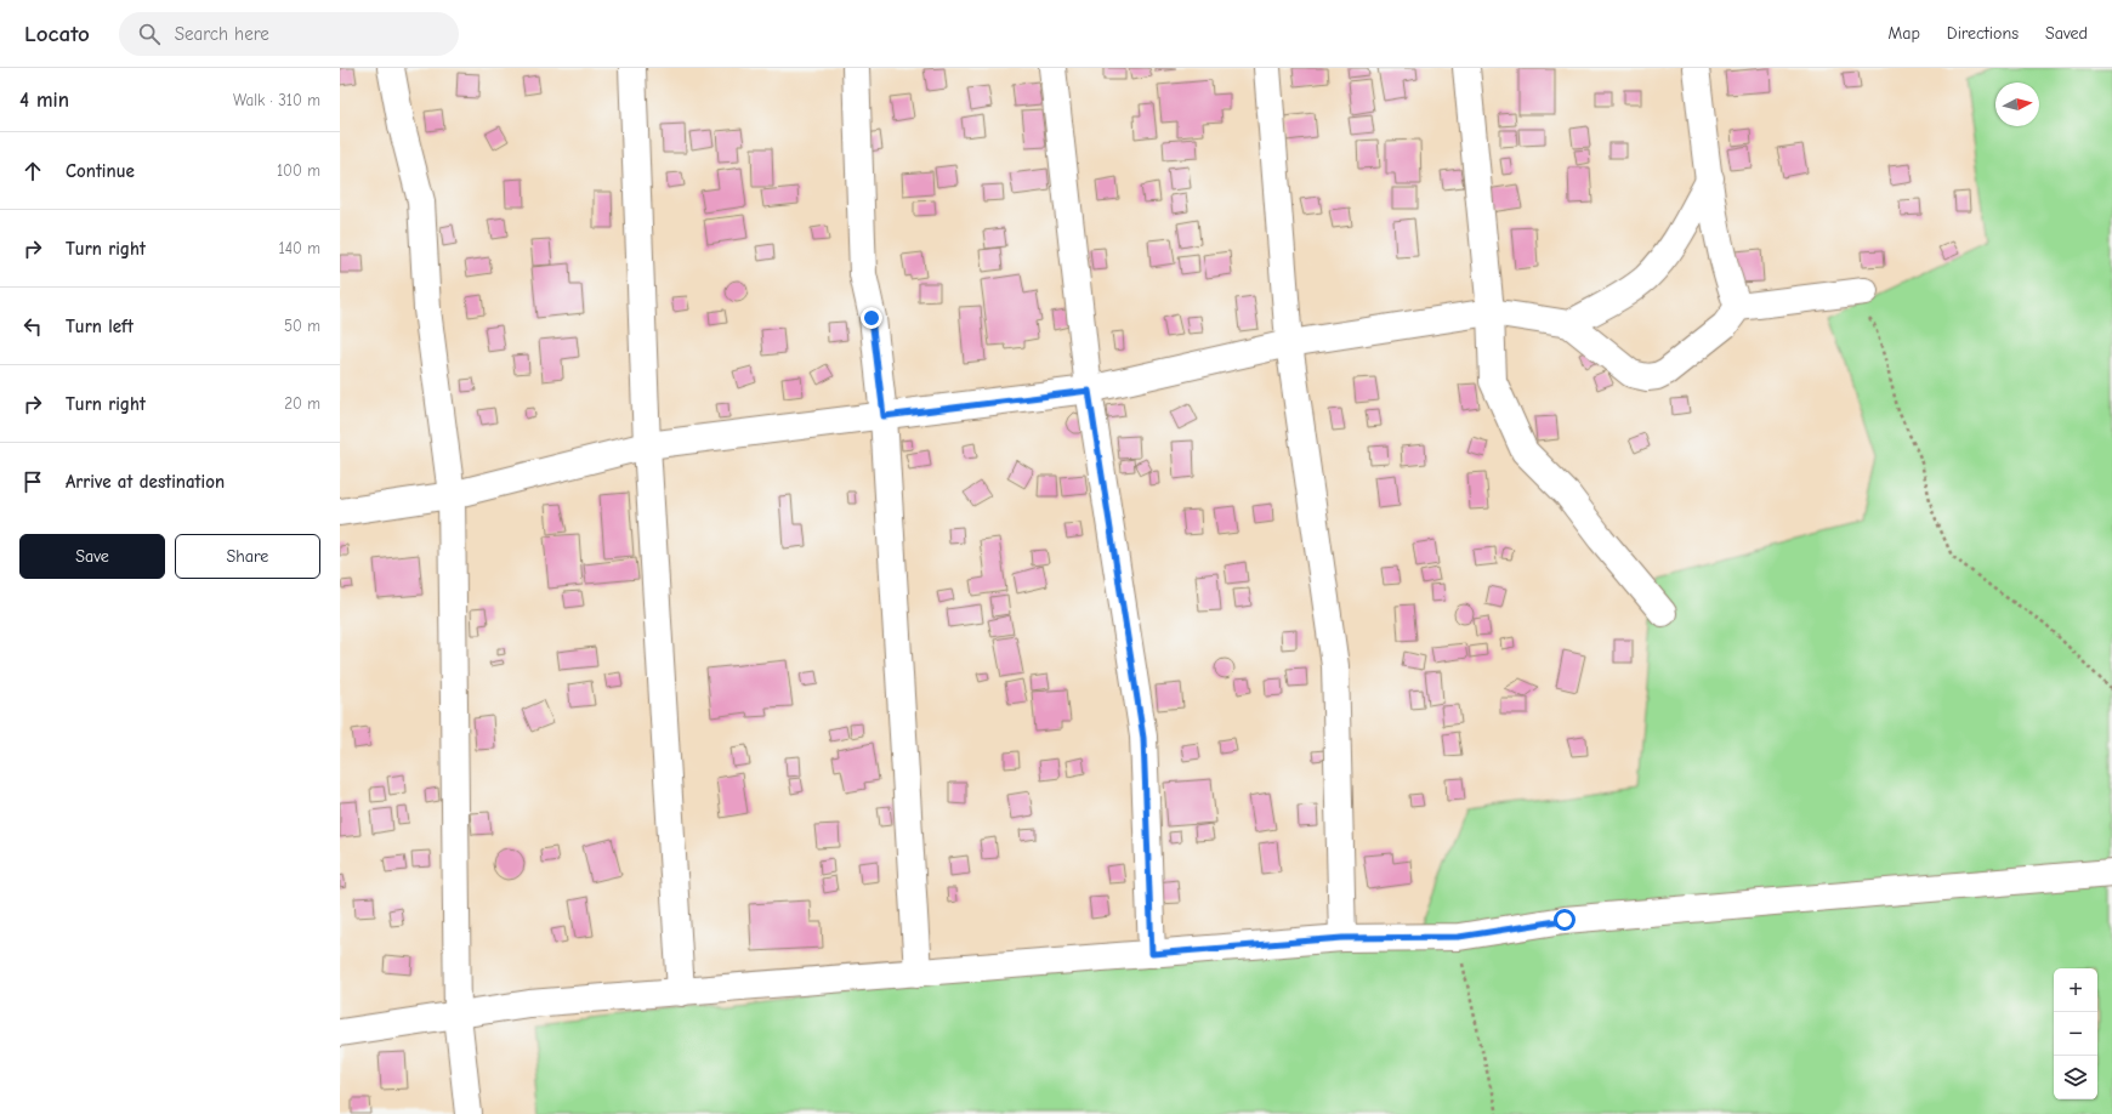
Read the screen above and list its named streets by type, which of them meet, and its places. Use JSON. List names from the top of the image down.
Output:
{
  "north": "right",
  "page": {
    "header": "Locato",
    "search": "Search here",
    "nav": ["Map", "Directions", "Saved"],
    "heading": ["4 min", "Walk · 310 m"],
    "list": [
      ["Continue", "100 m"],
      ["Turn right", "140 m"],
      ["Turn left", "50 m"],
      ["Turn right", "20 m"],
      "Arrive at destination"
    ],
    "buttons": ["Save", "Share"],
    "map_buttons": ["+", "−"]
  }
}
